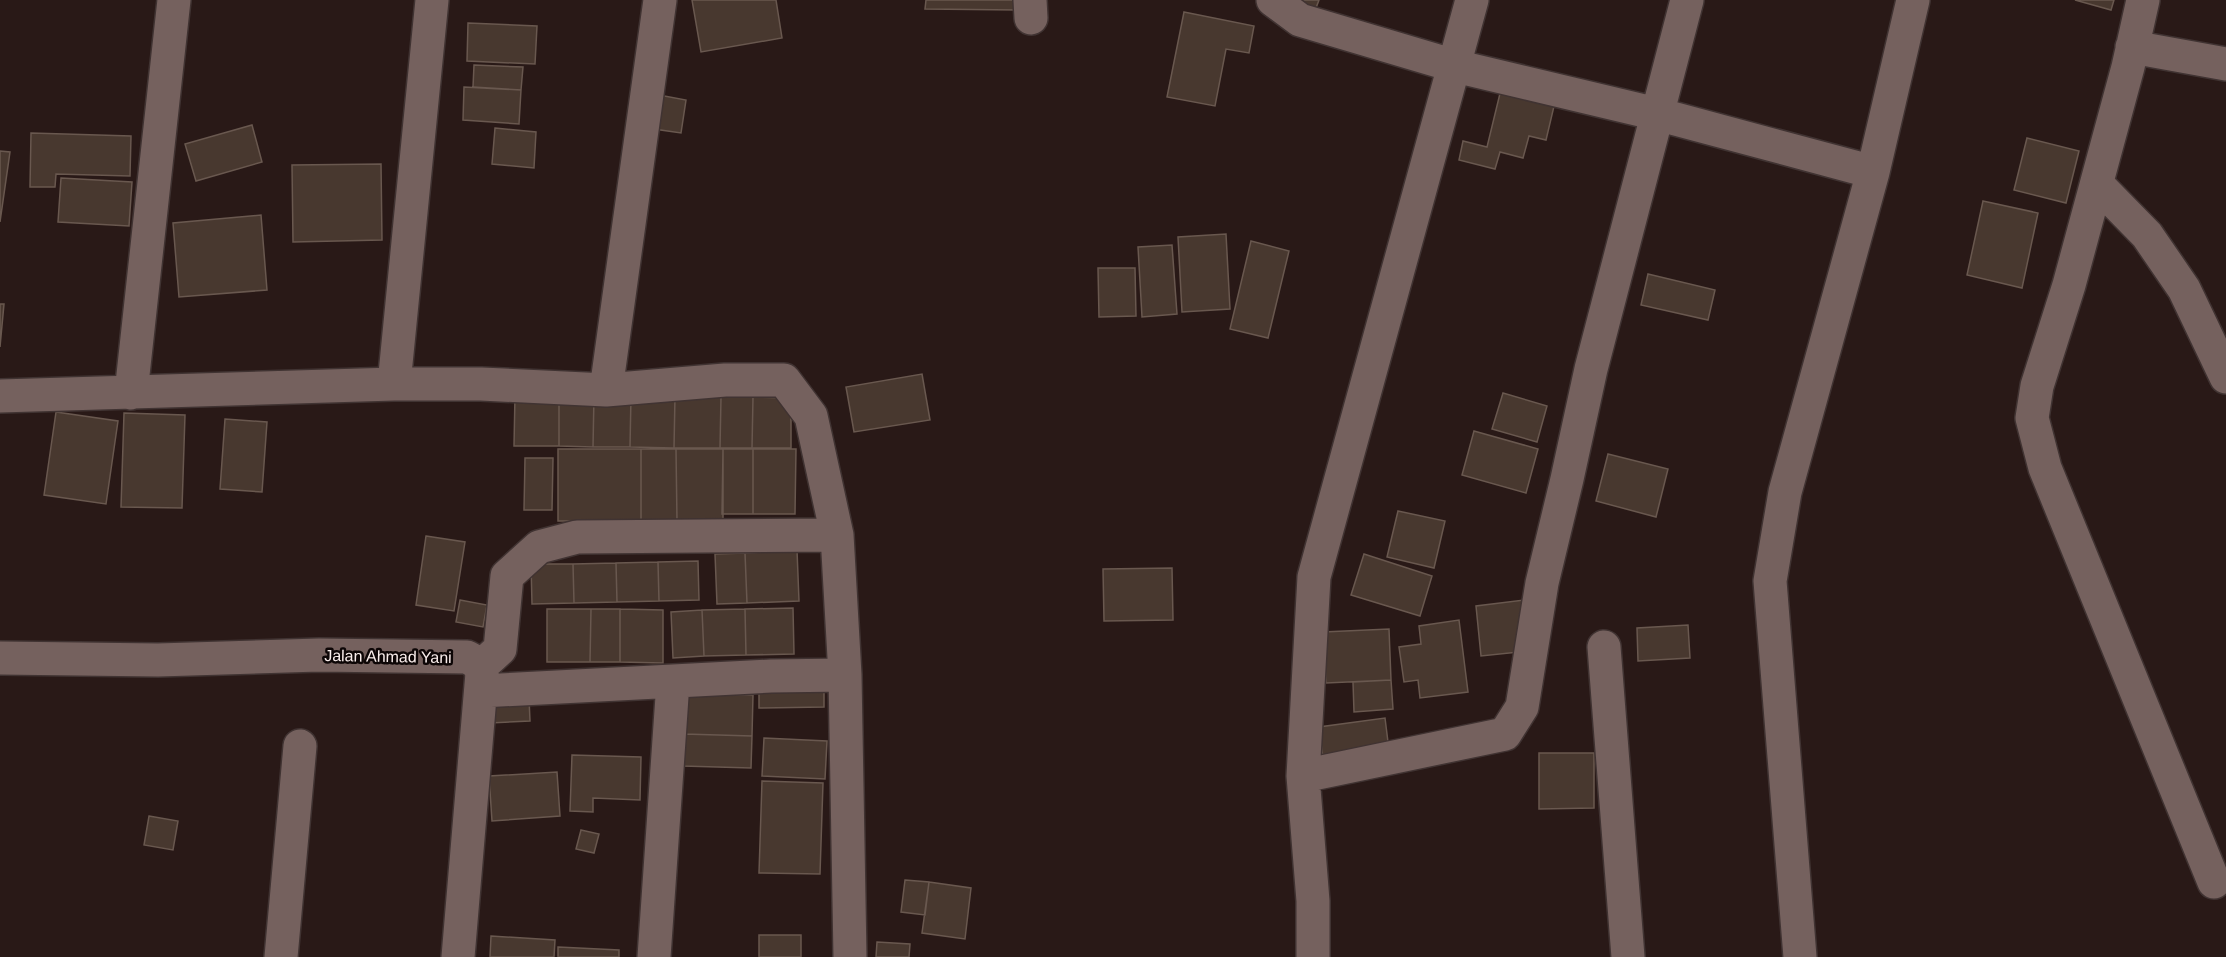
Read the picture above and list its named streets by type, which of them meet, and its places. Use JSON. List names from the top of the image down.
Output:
{
  "streets": {
    "street": ["Jalan Ahmad Yani"]
  }
}
